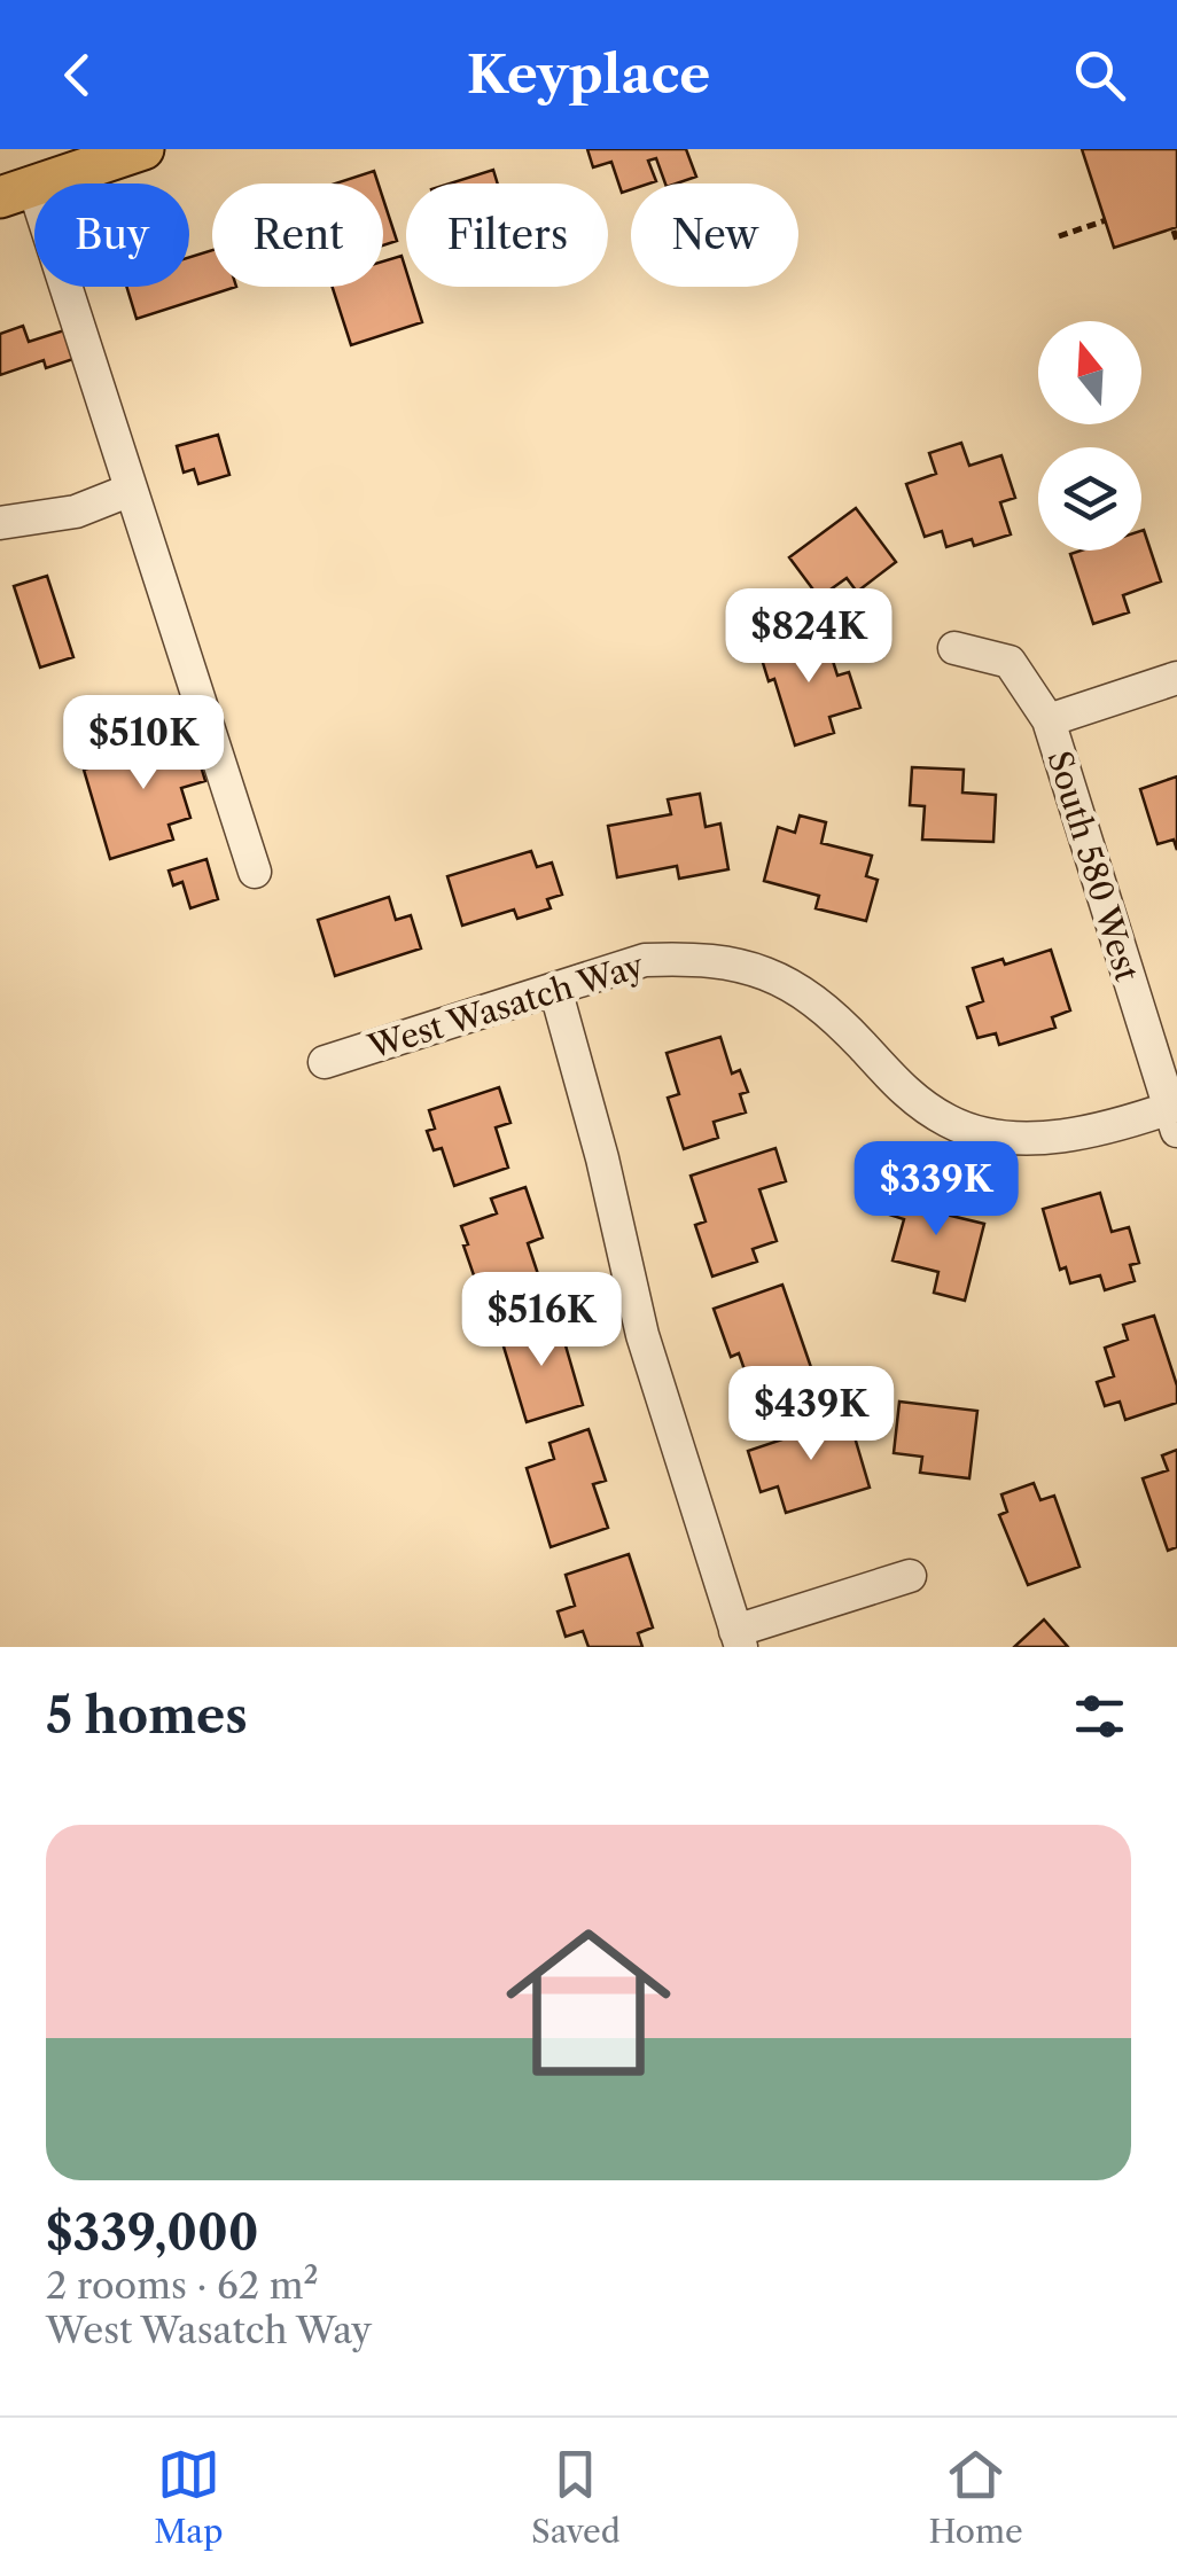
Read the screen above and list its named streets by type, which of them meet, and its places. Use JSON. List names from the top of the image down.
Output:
{
  "streets": {
    "street": ["South 580 West", "West Wasatch Way"]
  },
  "crossings": [
    ["South 580 West", "West Wasatch Way"]
  ],
  "north": "top",
  "page": {
    "header": "Keyplace",
    "chip": [
      "Buy",
      "Rent",
      "Filters",
      "New"
    ],
    "price": [
      "$824K",
      "$510K",
      "$339K",
      "$516K",
      "$439K"
    ],
    "heading": "5 homes",
    "list": [
      {
        "name": "$339,000",
        "note": "2 rooms · 62 m² · West Wasatch Way"
      }
    ],
    "tabs": ["Map", "Saved", "Home"]
  }
}
